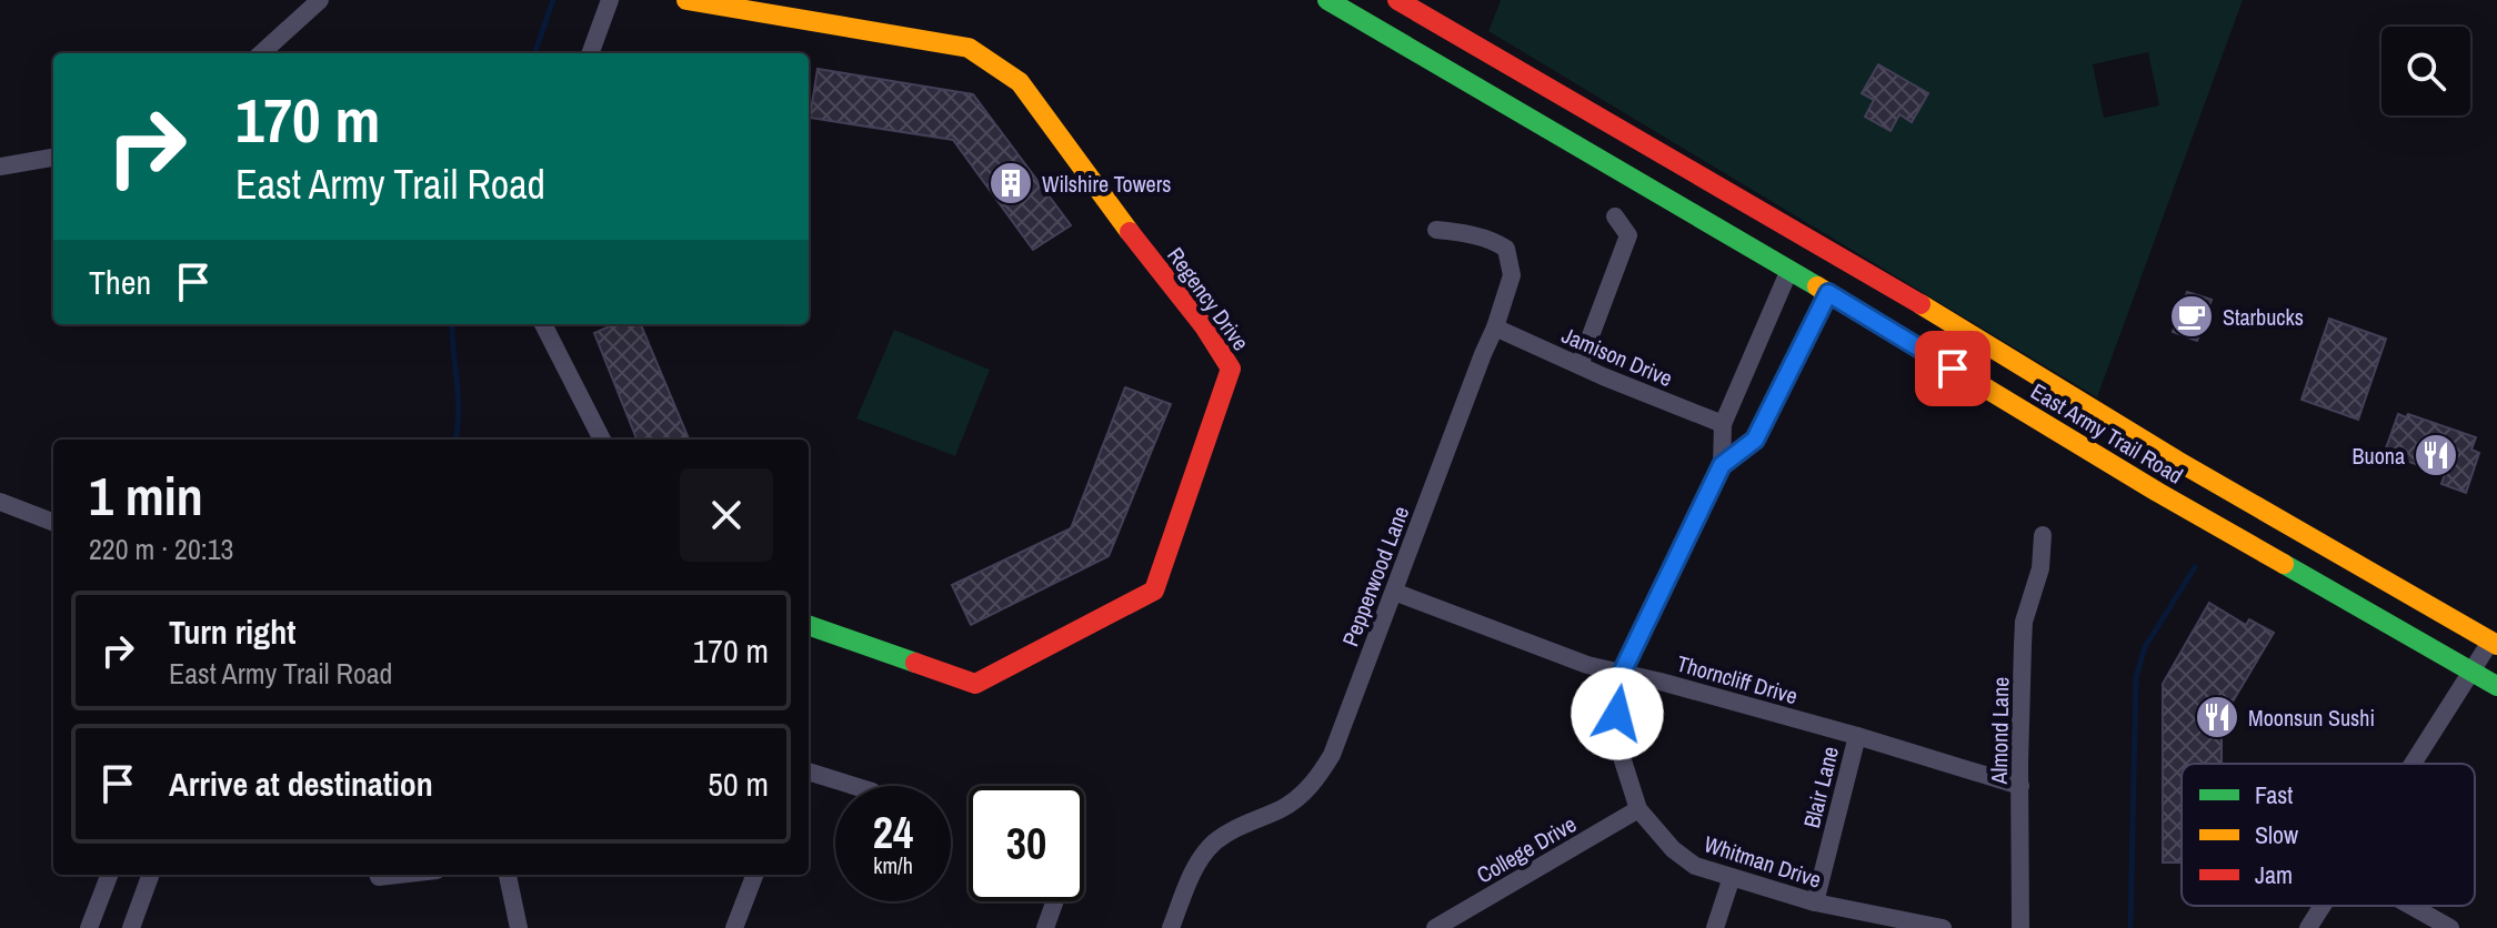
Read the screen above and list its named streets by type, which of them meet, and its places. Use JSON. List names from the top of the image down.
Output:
{
  "streets": {
    "main road": ["Regency Drive", "East Army Trail Road"],
    "street": [
      "Jamison Drive",
      "Pepperwood Lane",
      "Thorncliff Drive",
      "Almond Lane",
      "Blair Lane",
      "College Drive",
      "Whitman Drive"
    ]
  },
  "crossings": [
    ["Jamison Drive", "Pepperwood Lane"],
    ["Jamison Drive", "Whitman Drive"],
    ["East Army Trail Road", "Whitman Drive"],
    ["Pepperwood Lane", "Thorncliff Drive"],
    ["Thorncliff Drive", "Almond Lane"],
    ["Thorncliff Drive", "Blair Lane"],
    ["Thorncliff Drive", "Whitman Drive"],
    ["Blair Lane", "Whitman Drive"],
    ["College Drive", "Whitman Drive"]
  ],
  "places": {
    "building": ["Wilshire Towers"],
    "cafe": ["Starbucks"],
    "restaurant": ["Buona", "Moonsun Sushi"]
  },
  "legend": ["Fast", "Slow", "Jam"],
  "page": {
    "turn": ["170 m", "East Army Trail Road"],
    "then": "Then",
    "heading": ["1 min", "220 m · 20:13"],
    "list": [
      {
        "name": "Turn right",
        "note": "East Army Trail Road",
        "value": "170 m"
      },
      {
        "name": "Arrive at destination",
        "value": "50 m"
      }
    ],
    "speed": "24 km/h",
    "limit": "30"
  }
}
